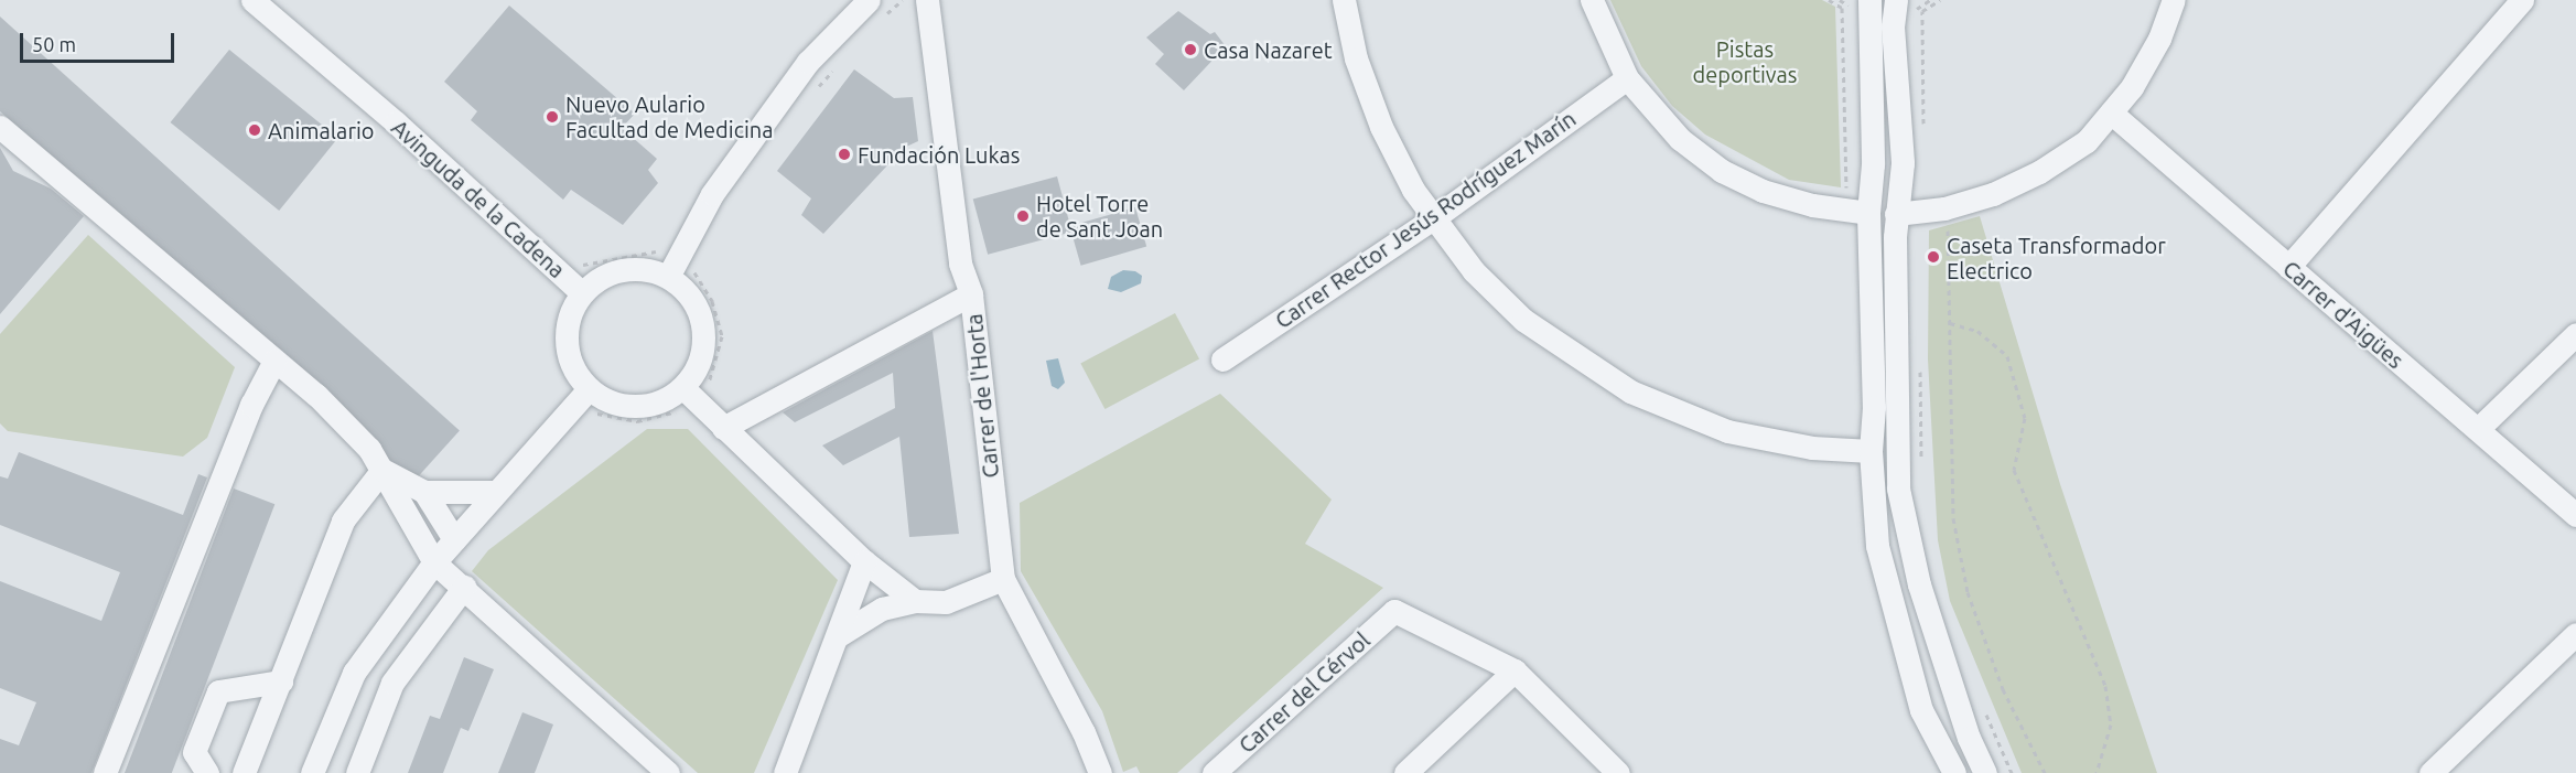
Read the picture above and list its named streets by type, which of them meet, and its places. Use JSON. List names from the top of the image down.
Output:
{
  "streets": {
    "street": [
      "Avinguda de la Cadena",
      "Carrer Rector Jesús Rodríguez Marín",
      "Carrer d'Aigües",
      "Carrer de l'Horta",
      "Carrer del Cérvol"
    ]
  },
  "parks": ["Pistas deportivas"],
  "places": [
    "Casa Nazaret",
    "Nuevo Aulario Facultad de Medicina",
    "Animalario",
    "Fundación Lukas",
    "Hotel Torre de Sant Joan",
    "Caseta Transformador Electrico"
  ],
  "scale_bar": "50 m"
}
